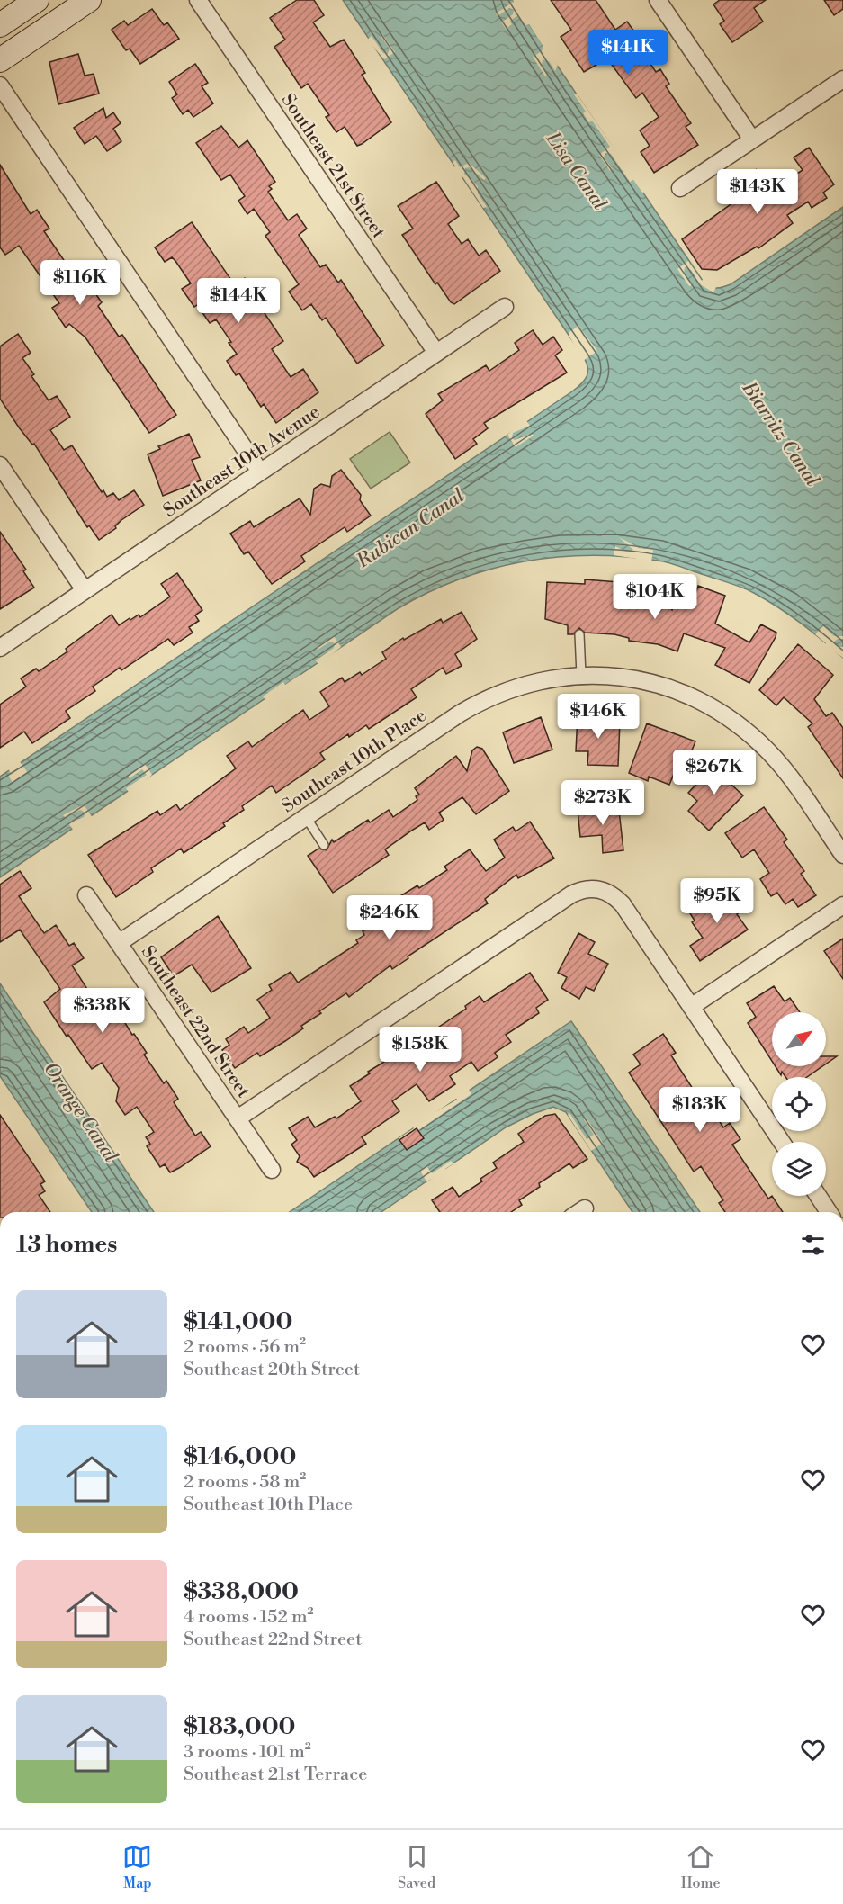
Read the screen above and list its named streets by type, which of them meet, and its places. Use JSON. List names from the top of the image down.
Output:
{
  "streets": {
    "street": [
      "Southeast 21st Street",
      "Southeast 10th Avenue",
      "Southeast 10th Place",
      "Southeast 22nd Street"
    ]
  },
  "crossings": [
    ["Southeast 21st Street", "Southeast 10th Avenue"],
    ["Southeast 10th Place", "Southeast 22nd Street"]
  ],
  "water": [
    "Lisa Canal",
    "Biarritz Canal",
    "Rubican Canal",
    "Orange Canal"
  ],
  "north": "top right",
  "page": {
    "price": [
      "$141K",
      "$143K",
      "$116K",
      "$144K",
      "$104K",
      "$146K",
      "$267K",
      "$273K",
      "$95K",
      "$246K",
      "$338K",
      "$158K",
      "$183K"
    ],
    "heading": "13 homes",
    "list": [
      {
        "name": "$141,000",
        "note": "2 rooms · 56 m² · Southeast 20th Street"
      },
      {
        "name": "$146,000",
        "note": "2 rooms · 58 m² · Southeast 10th Place"
      },
      {
        "name": "$338,000",
        "note": "4 rooms · 152 m² · Southeast 22nd Street"
      },
      {
        "name": "$183,000",
        "note": "3 rooms · 101 m² · Southeast 21st Terrace"
      }
    ],
    "tabs": ["Map", "Saved", "Home"]
  }
}
